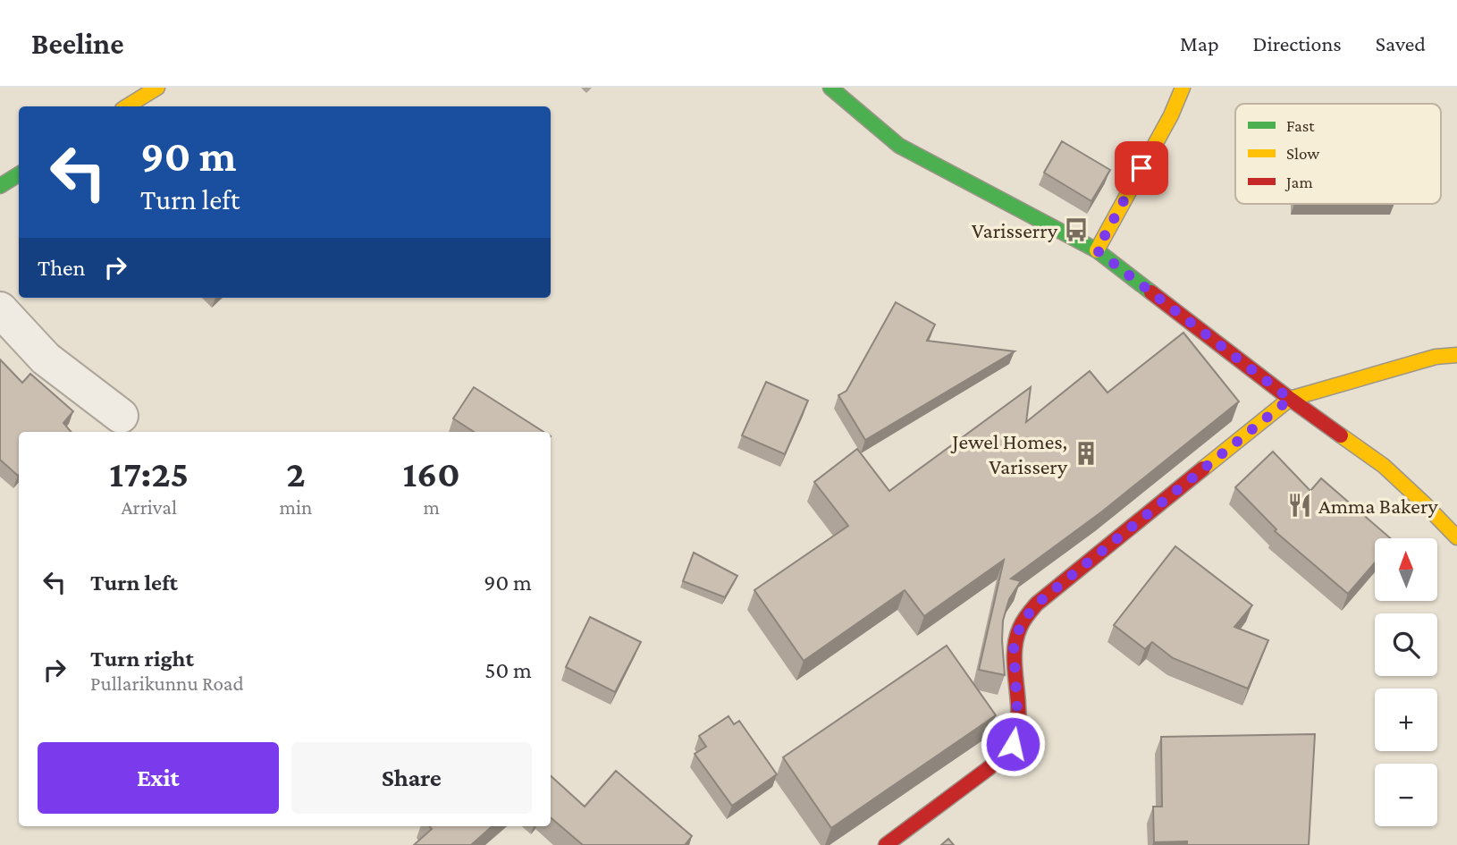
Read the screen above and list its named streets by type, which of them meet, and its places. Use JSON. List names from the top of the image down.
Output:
{
  "places": {
    "bus stop": ["Varisserry"],
    "building": ["Jewel Homes, Varissery"],
    "restaurant": ["Amma Bakery"]
  },
  "legend": ["Fast", "Slow", "Jam"],
  "north": "top",
  "page": {
    "header": "Beeline",
    "nav": ["Map", "Directions", "Saved"],
    "turn": ["90 m", "Turn left"],
    "then": "Then",
    "eta": [
      "17:25",
      "Arrival",
      "2",
      "min",
      "160",
      "m"
    ],
    "map_buttons": ["+", "−"],
    "list": [
      {
        "name": "Turn left",
        "value": "90 m"
      },
      {
        "name": "Turn right",
        "note": "Pullarikunnu Road",
        "value": "50 m"
      }
    ],
    "buttons": ["Exit", "Share"]
  }
}
